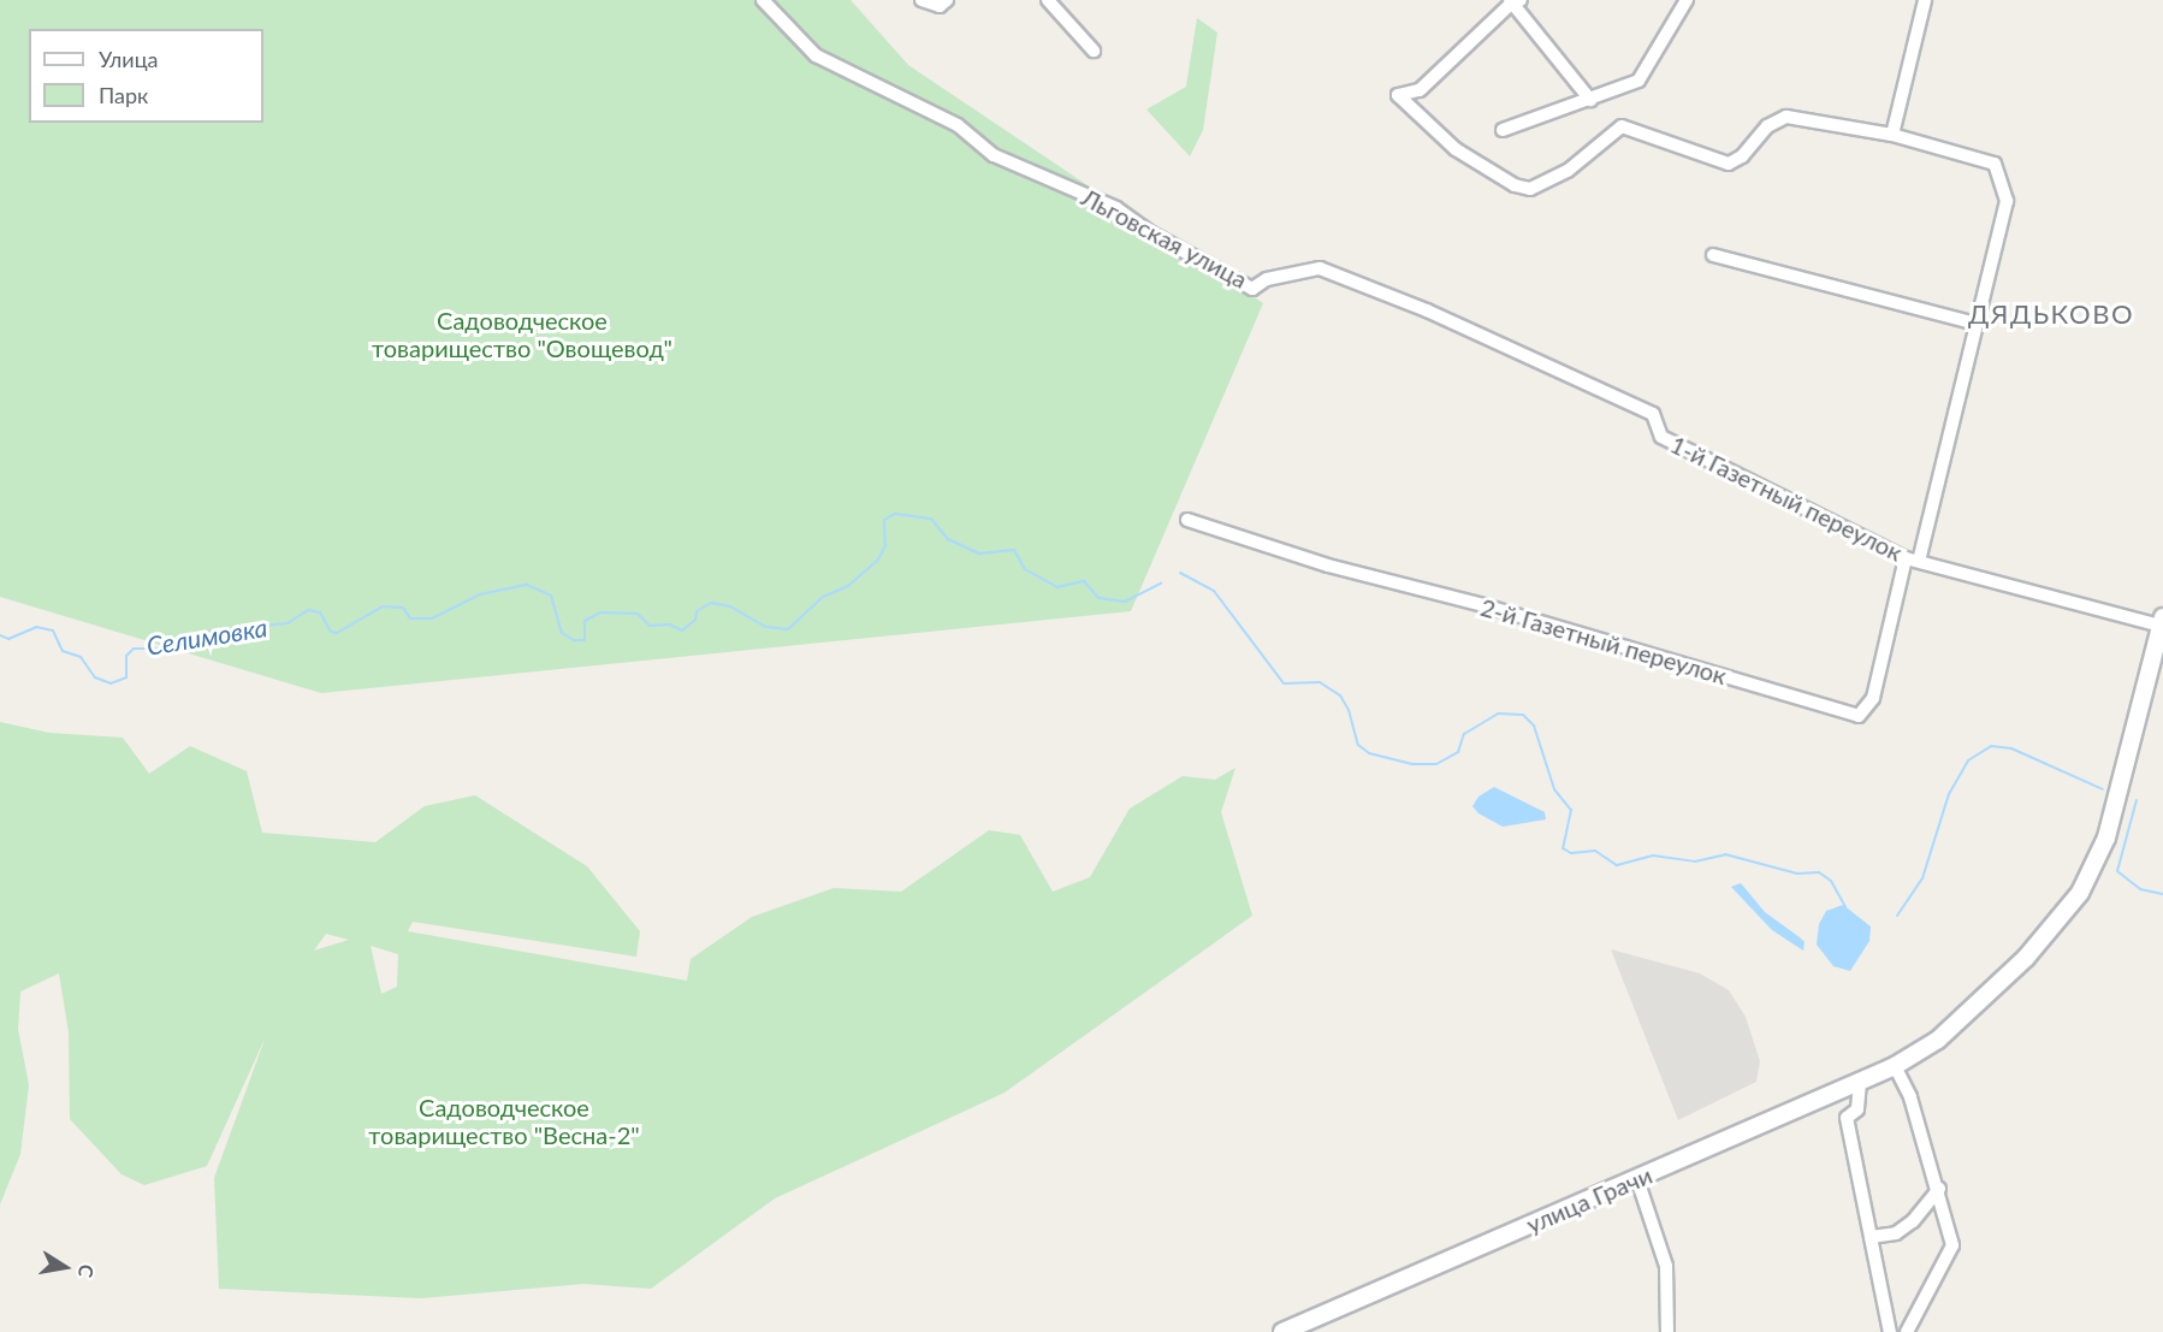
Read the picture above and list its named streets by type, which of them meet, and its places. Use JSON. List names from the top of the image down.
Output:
{
  "streets": {
    "street": [
      "Льговская улица",
      "1-й Газетный переулок",
      "2-й Газетный переулок",
      "улица Грачи"
    ]
  },
  "crossings": [
    ["Льговская улица", "1-й Газетный переулок"],
    ["1-й Газетный переулок", "2-й Газетный переулок"],
    ["1-й Газетный переулок", "улица Грачи"]
  ],
  "districts": ["ДЯДЬКОВО"],
  "water": ["Селимовка"],
  "parks": ["Садоводческое товарищество \"Овощевод\"", "Садоводческое товарищество \"Весна-2\""],
  "legend": ["Улица", "Парк"],
  "north": "right"
}
